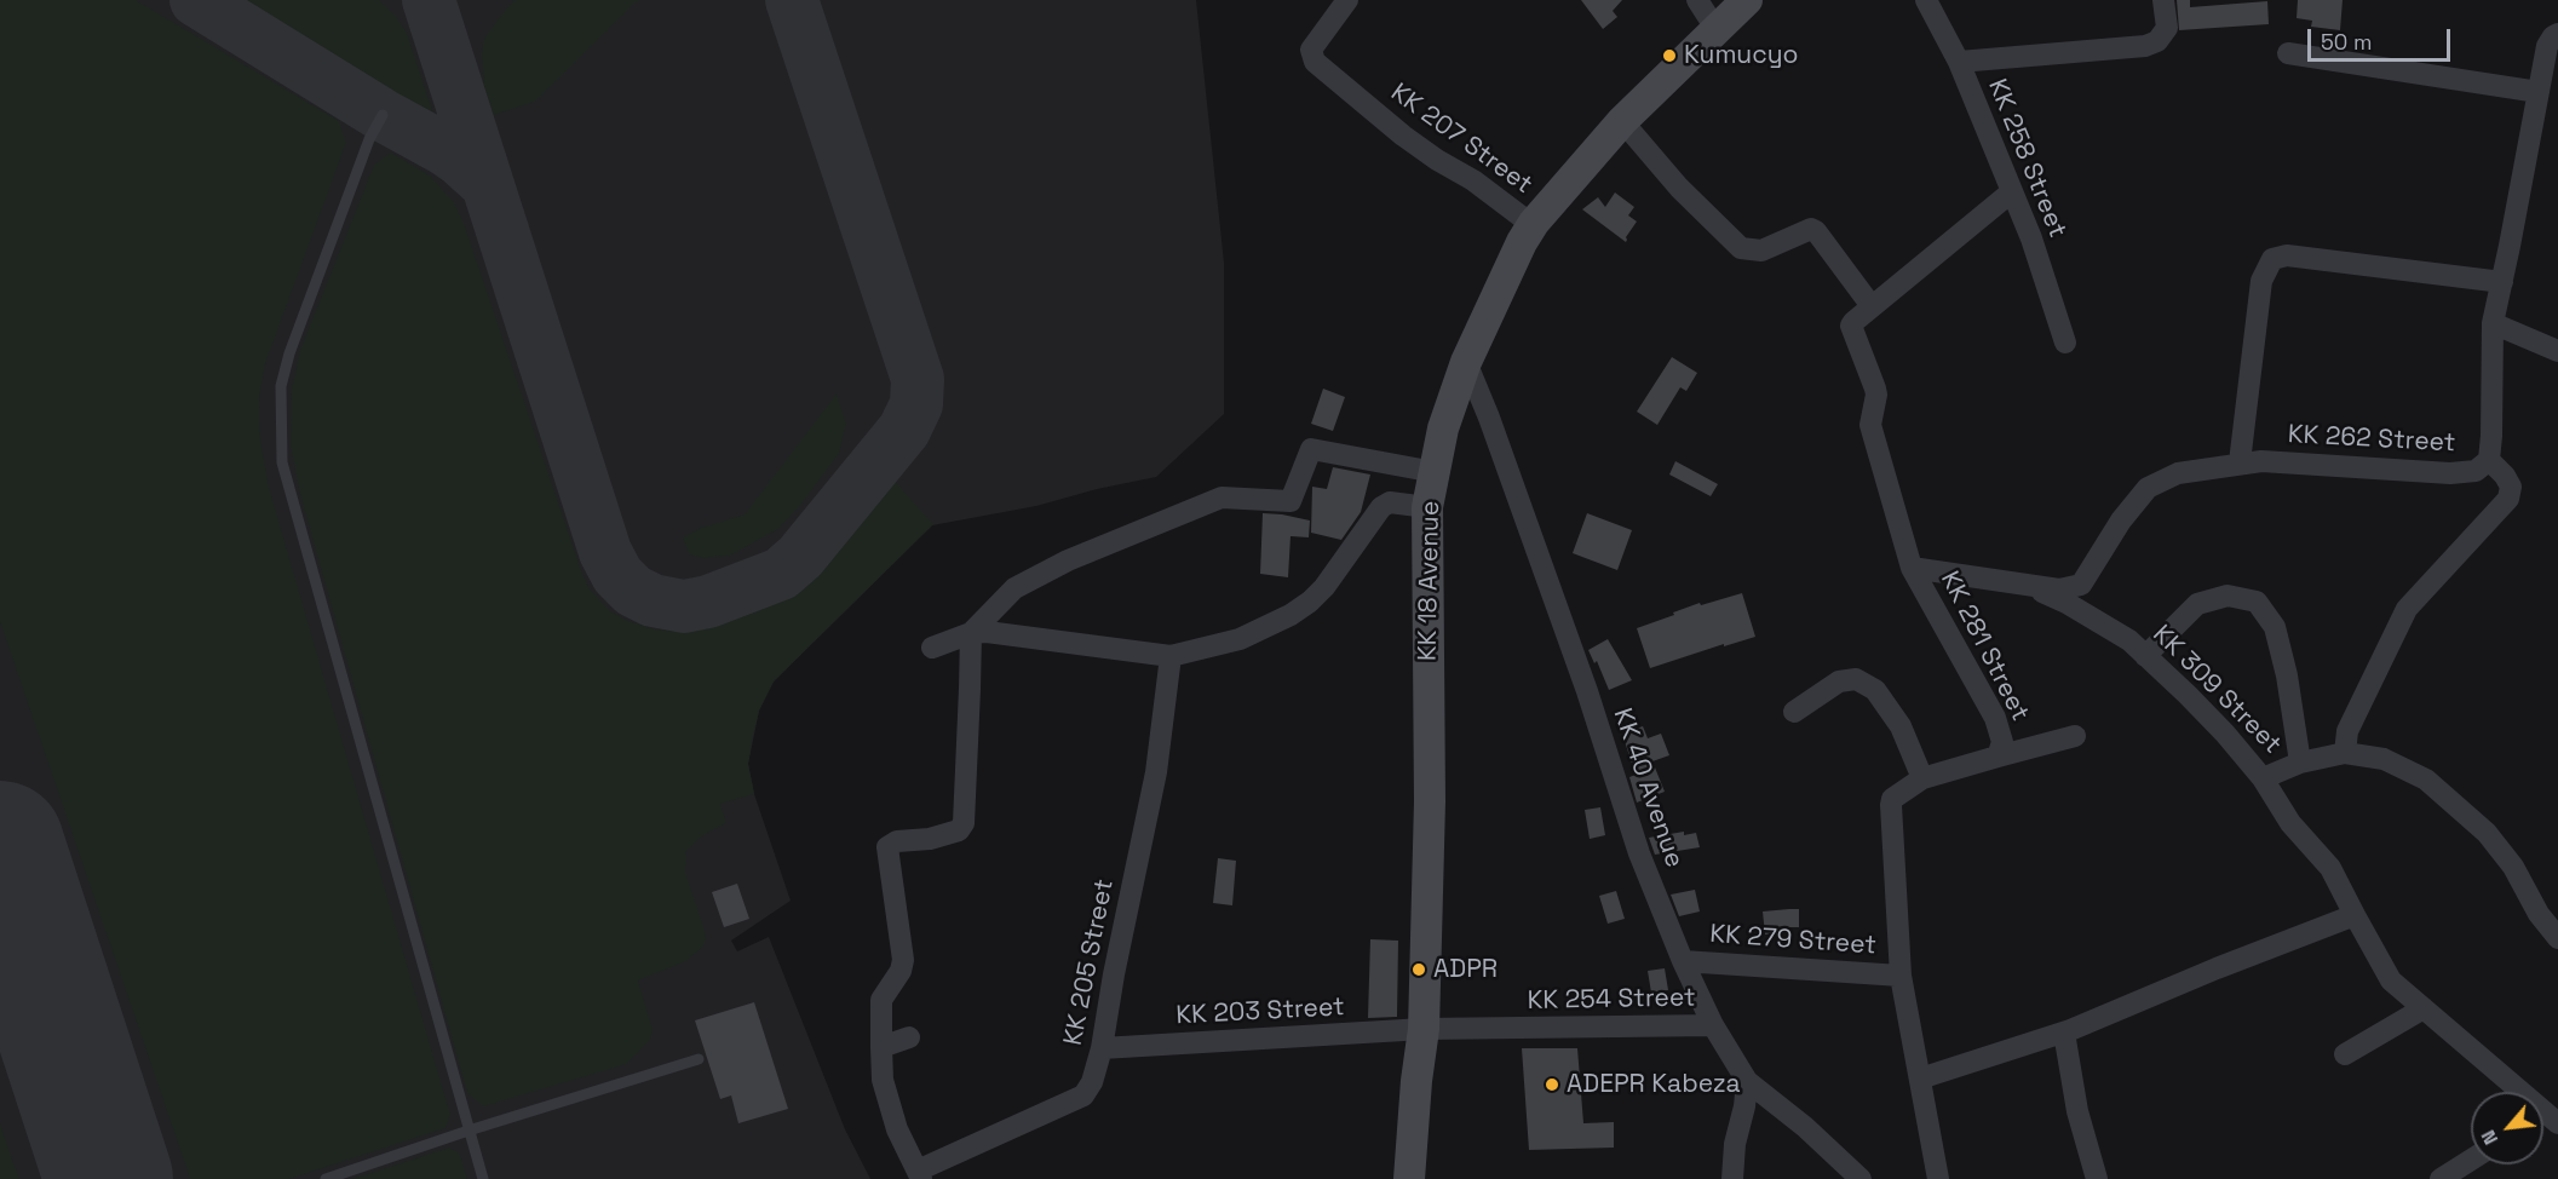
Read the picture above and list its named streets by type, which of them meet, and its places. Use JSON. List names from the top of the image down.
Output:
{
  "streets": {
    "main road": ["KK 18 Avenue"],
    "street": [
      "KK 207 Street",
      "KK 258 Street",
      "KK 262 Street",
      "KK 281 Street",
      "KK 309 Street",
      "KK 40 Avenue",
      "KK 279 Street",
      "KK 205 Street",
      "KK 254 Street",
      "KK 203 Street"
    ]
  },
  "crossings": [
    ["KK 207 Street", "KK 18 Avenue"],
    ["KK 258 Street", "KK 281 Street"],
    ["KK 262 Street", "KK 281 Street"],
    ["KK 262 Street", "KK 309 Street"],
    ["KK 18 Avenue", "KK 40 Avenue"],
    ["KK 18 Avenue", "KK 254 Street"],
    ["KK 18 Avenue", "KK 203 Street"],
    ["KK 281 Street", "KK 279 Street"],
    ["KK 40 Avenue", "KK 279 Street"],
    ["KK 40 Avenue", "KK 254 Street"],
    ["KK 205 Street", "KK 203 Street"],
    ["KK 254 Street", "KK 203 Street"]
  ],
  "places": ["Kumucyo", "ADPR", "ADEPR Kabeza"],
  "scale_bar": "50 m",
  "north": "bottom left"
}
